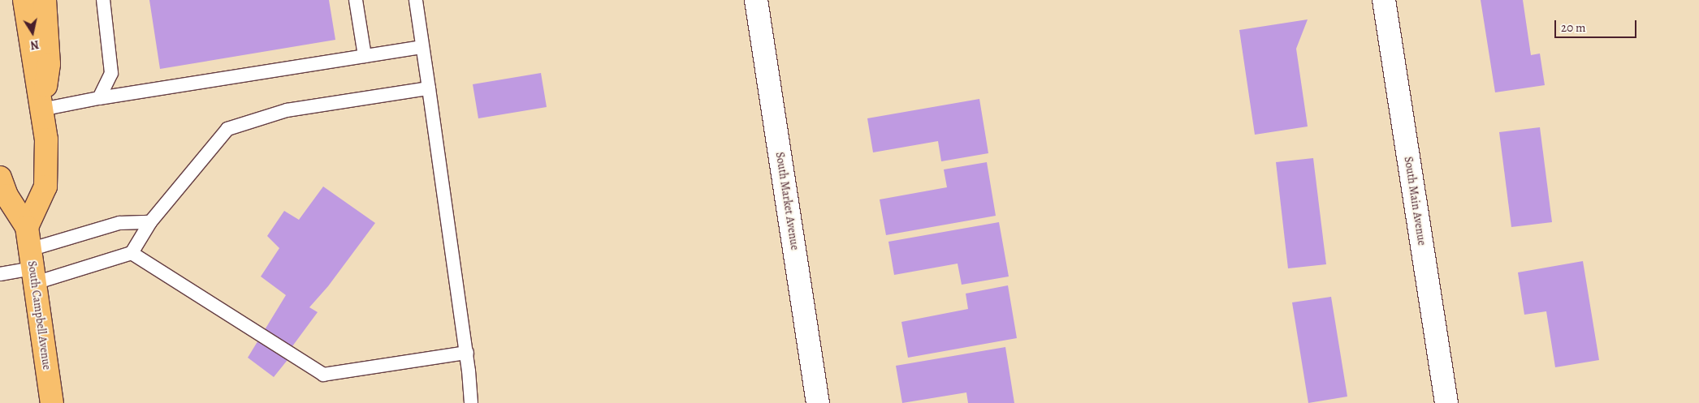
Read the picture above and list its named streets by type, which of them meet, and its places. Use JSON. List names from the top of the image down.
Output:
{
  "streets": {
    "main road": ["South Campbell Avenue"],
    "street": ["South Market Avenue", "South Main Avenue"]
  },
  "scale_bar": "20 m",
  "north": "bottom"
}
